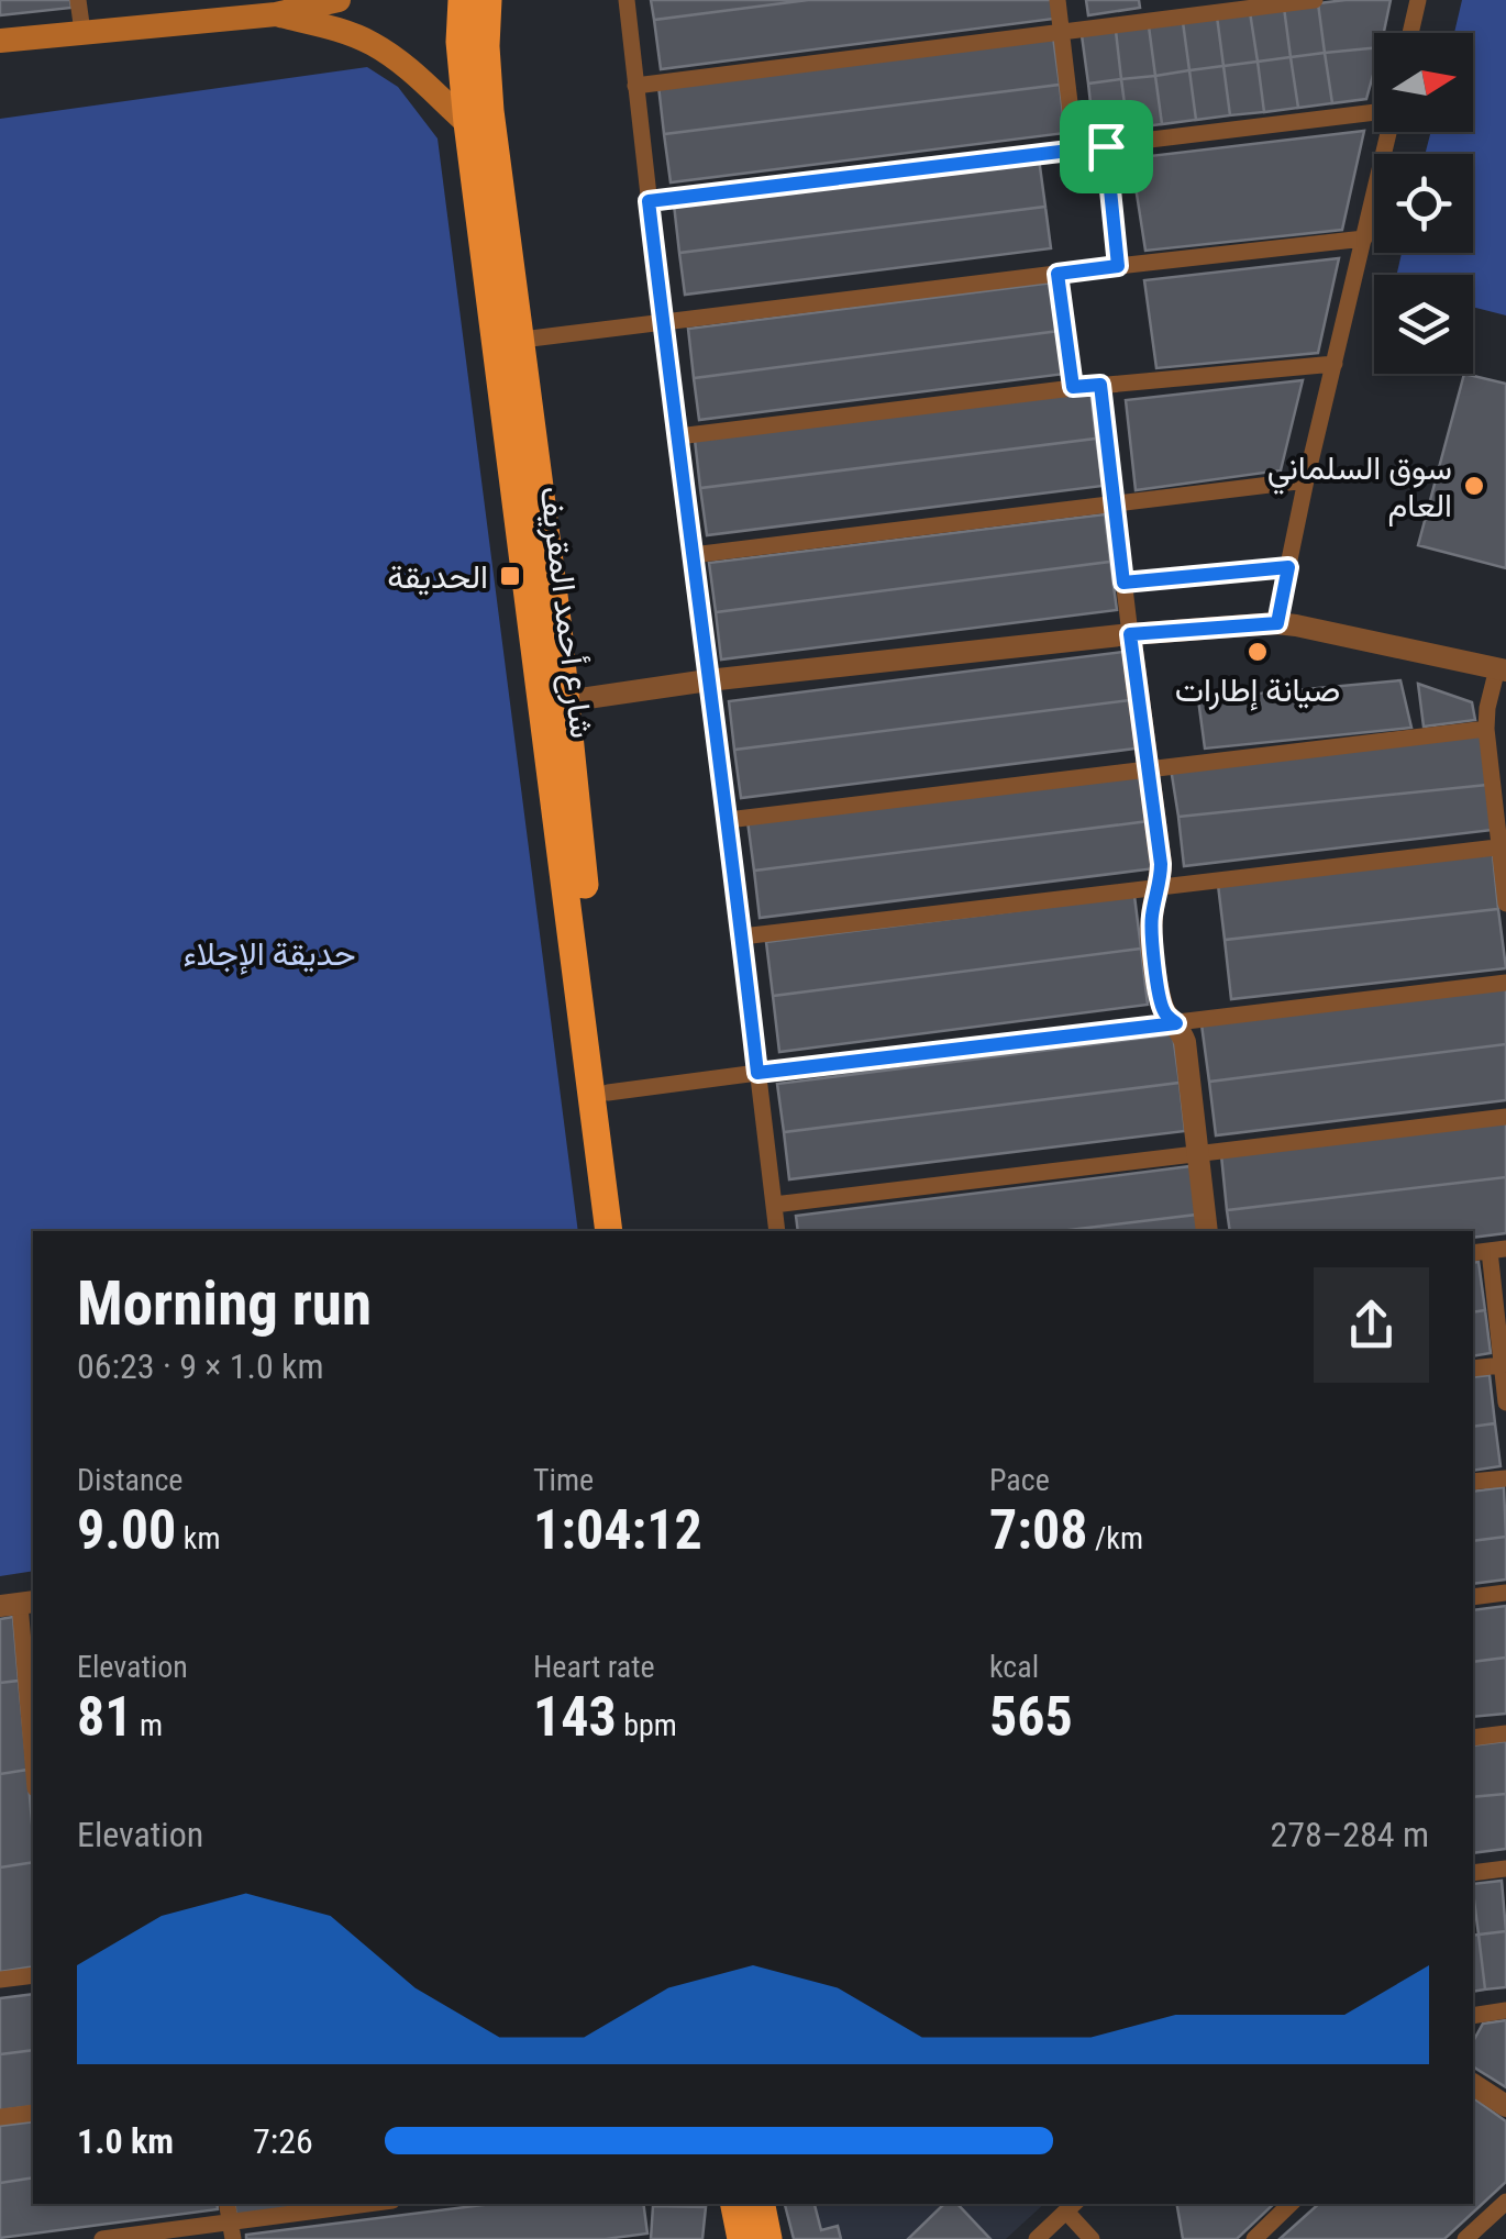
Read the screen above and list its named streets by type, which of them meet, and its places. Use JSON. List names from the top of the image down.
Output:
{
  "streets": {
    "highway": ["شارع أحمد المقريف"]
  },
  "parks": ["حديقة الإجلاء"],
  "places": {
    "other": ["سوق السلماني العام", "صيانة إطارات"],
    "transit": ["الحديقة"]
  },
  "north": "right",
  "page": {
    "heading": ["Morning run", "06:23 · 9 × 1.0 km"],
    "stats": [
      ["Distance", "9.00 km"],
      ["Time", "1:04:12"],
      ["Pace", "7:08 /km"],
      ["Elevation", "81 m"],
      ["Heart rate", "143 bpm"],
      ["kcal", "565"]
    ],
    "chart": ["Elevation", "278–284 m"],
    "list": [
      {
        "name": "1.0 km",
        "note": "7:26"
      }
    ]
  }
}
